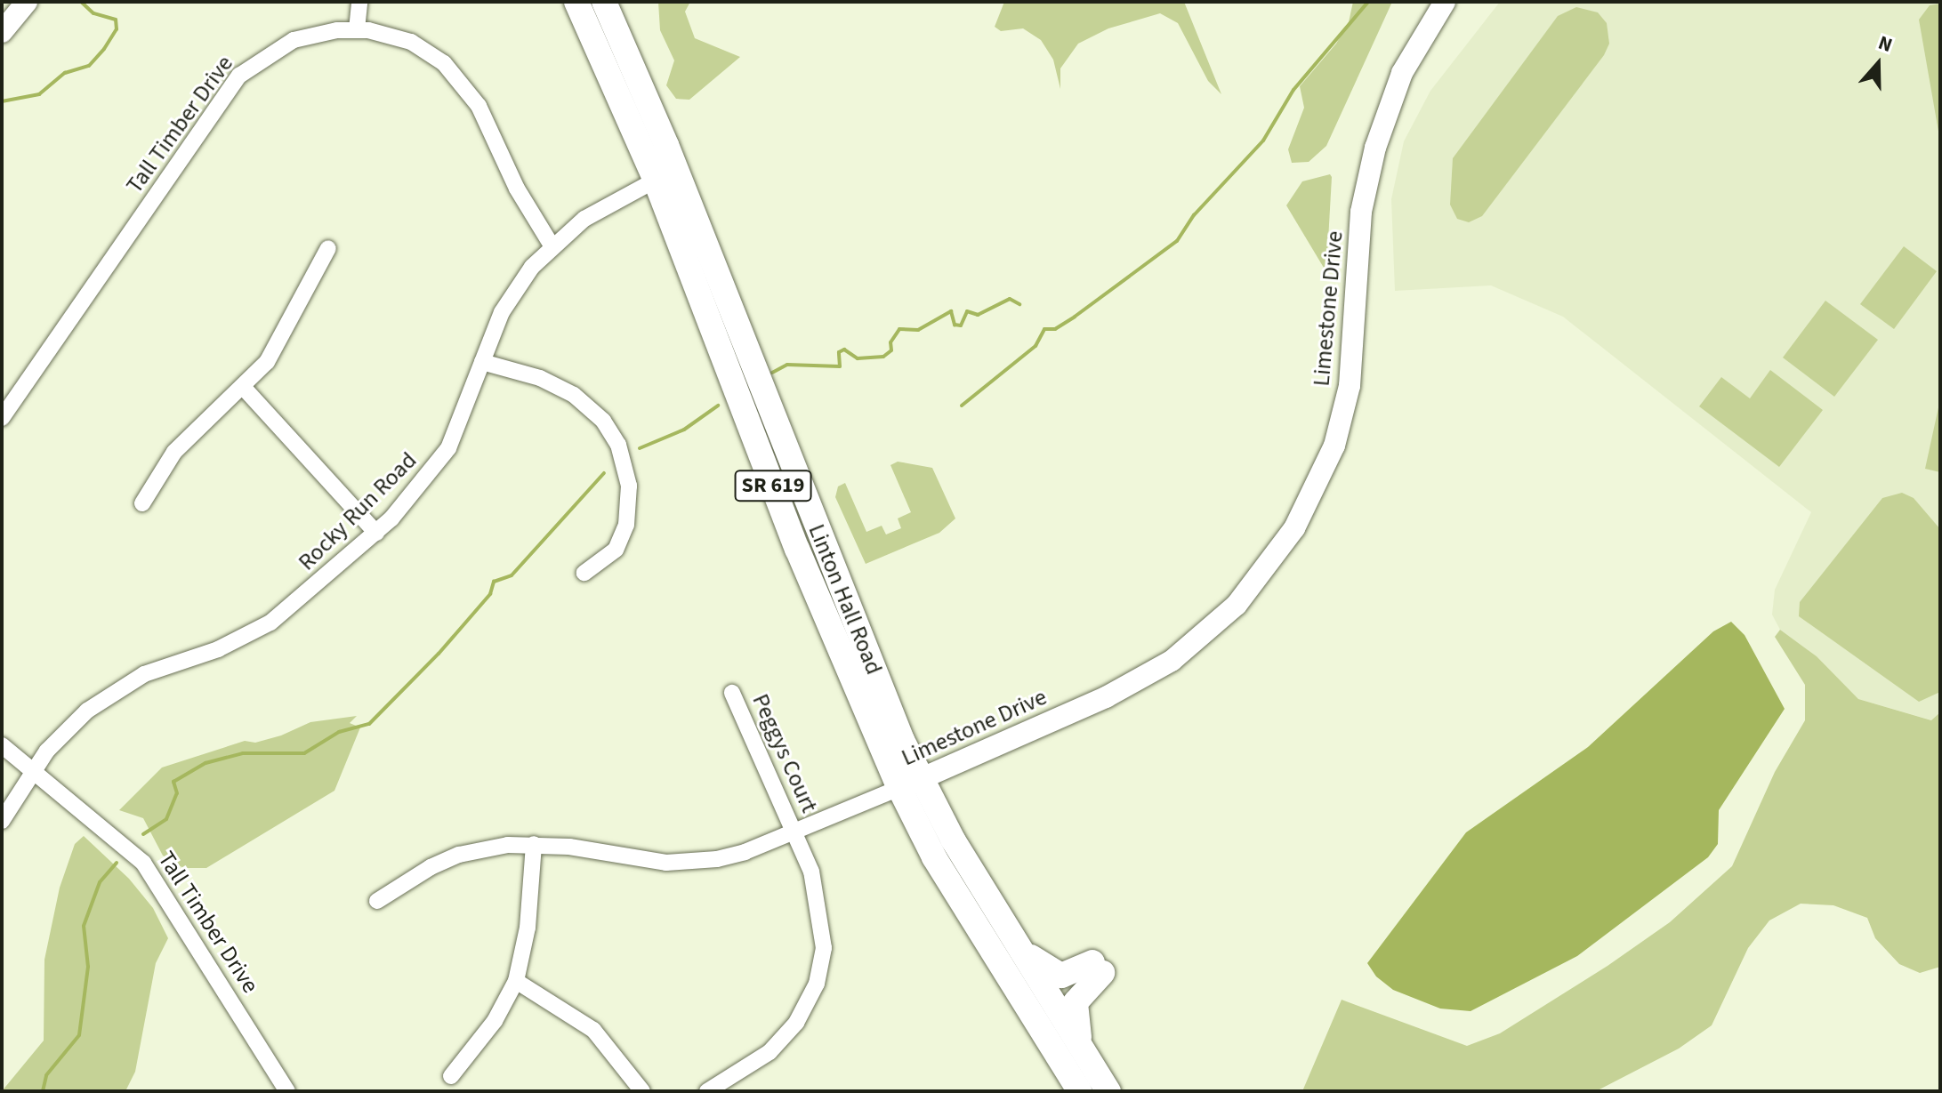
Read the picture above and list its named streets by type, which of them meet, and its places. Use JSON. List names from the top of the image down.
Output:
{
  "streets": {
    "main road": ["SR 619", "Linton Hall Road"],
    "street": [
      "Tall Timber Drive",
      "Limestone Drive",
      "Rocky Run Road",
      "Peggys Court"
    ]
  },
  "crossings": [
    ["Tall Timber Drive", "Rocky Run Road"],
    ["Limestone Drive", "Linton Hall Road"],
    ["Rocky Run Road", "Linton Hall Road"]
  ],
  "north": "top"
}
